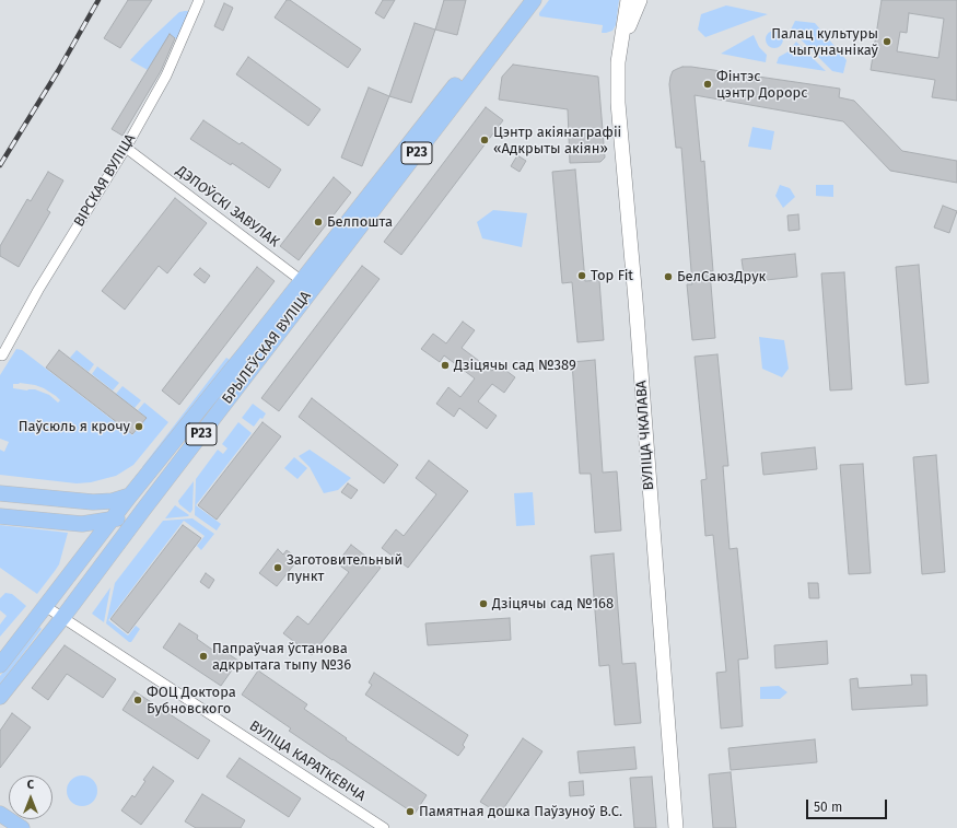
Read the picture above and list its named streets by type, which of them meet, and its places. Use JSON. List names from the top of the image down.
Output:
{
  "streets": {
    "main road": ["Р23", "БРЫЛЕЎСКАЯ ВУЛІЦА", "ВУЛІЦА ЧКАЛАВА"],
    "street": ["ВІРСКАЯ ВУЛІЦА", "ДЭПОЎСКІ ЗАВУЛАК", "ВУЛІЦА КАРАТКЕВІЧА"]
  },
  "crossings": [
    ["ВІРСКАЯ ВУЛІЦА", "ДЭПОЎСКІ ЗАВУЛАК"],
    ["ДЭПОЎСКІ ЗАВУЛАК", "БРЫЛЕЎСКАЯ ВУЛІЦА"],
    ["БРЫЛЕЎСКАЯ ВУЛІЦА", "ВУЛІЦА КАРАТКЕВІЧА"]
  ],
  "places": [
    "Палац культуры чыгуначнікаў",
    "Фінтэс цэнтр Дорорс",
    "Цэнтр акіянаграфіі «Адкрыты акіян»",
    "Белпошта",
    "Top Fit",
    "БелСаюзДрук",
    "Дзіцячы сад №389",
    "Паўсюль я крочу",
    "Заготовительный пункт",
    "Дзіцячы сад №168",
    "Папраўчая ўстанова адкрытага тыпу №36",
    "ФОЦ Доктора Бубновского",
    "Памятная дошка Паўзуноў В.С."
  ],
  "scale_bar": "50 m",
  "north": "top"
}
